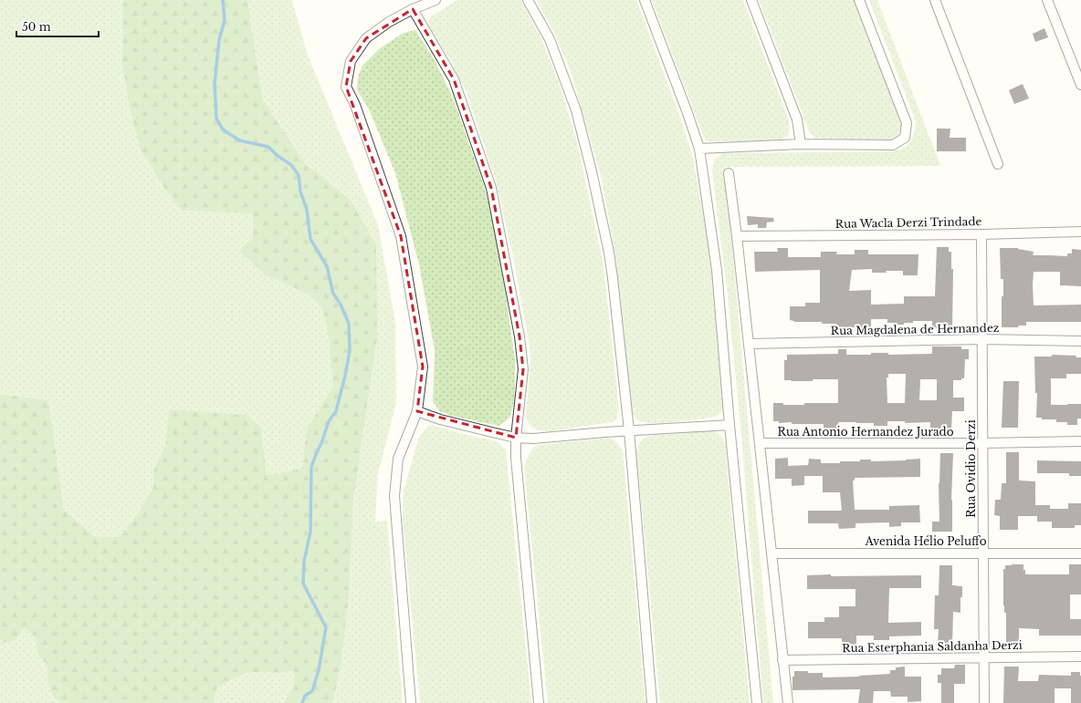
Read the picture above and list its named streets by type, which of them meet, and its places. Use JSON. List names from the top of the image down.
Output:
{
  "streets": {
    "street": [
      "Rua Wacla Derzi Trindade",
      "Rua Magdalena de Hernandez",
      "Rua Antonio Hernandez Jurado",
      "Rua Ovidio Derzi",
      "Avenida Hélio Peluffo",
      "Rua Esterphania Saldanha Derzi"
    ]
  },
  "crossings": [
    ["Rua Wacla Derzi Trindade", "Rua Ovidio Derzi"],
    ["Rua Magdalena de Hernandez", "Rua Ovidio Derzi"],
    ["Rua Antonio Hernandez Jurado", "Rua Ovidio Derzi"],
    ["Rua Ovidio Derzi", "Avenida Hélio Peluffo"],
    ["Rua Ovidio Derzi", "Rua Esterphania Saldanha Derzi"]
  ],
  "scale_bar": "50 m"
}
